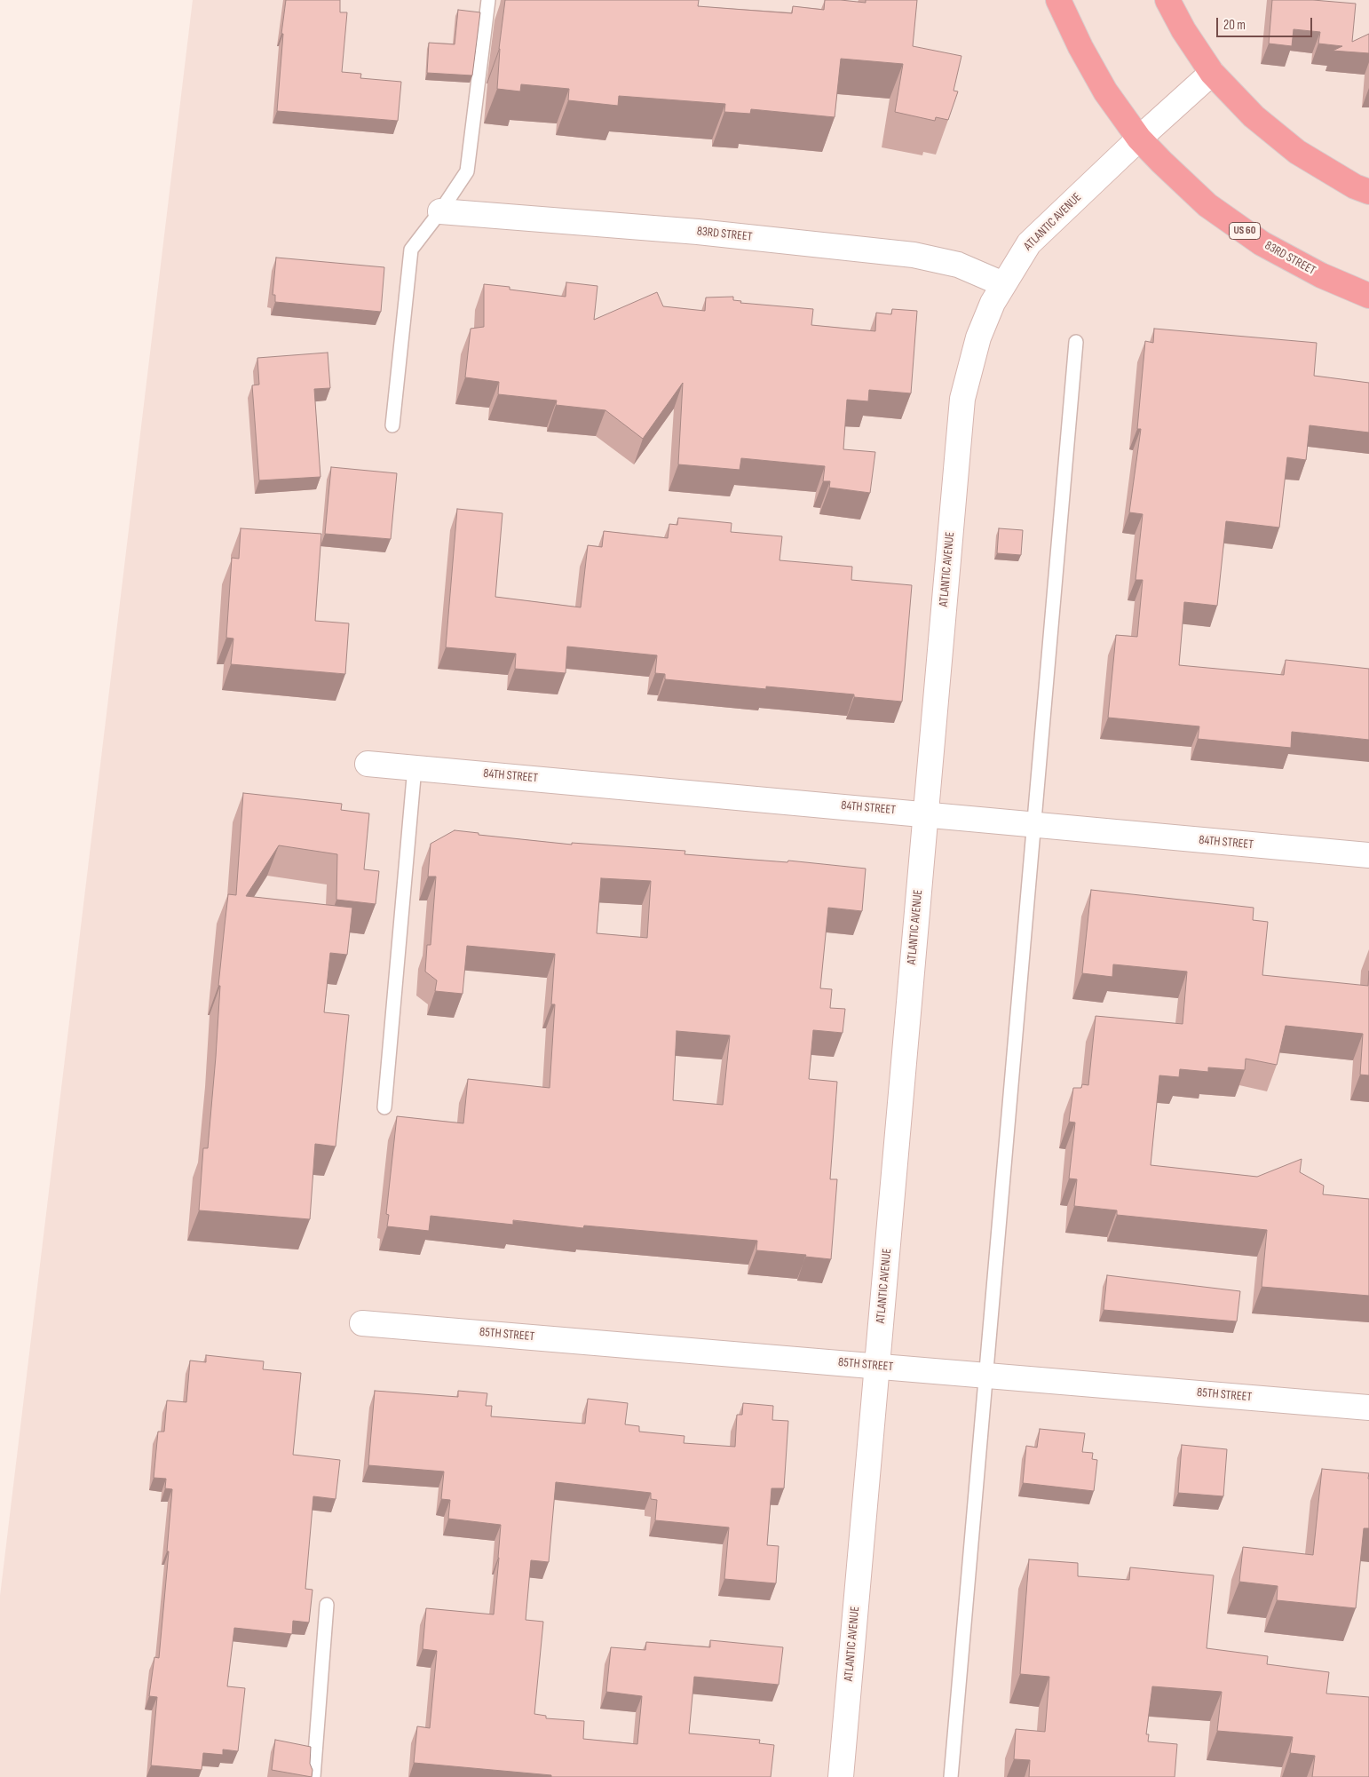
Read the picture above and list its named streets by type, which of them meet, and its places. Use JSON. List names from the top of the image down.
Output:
{
  "streets": {
    "highway": ["US 60", "83RD STREET"],
    "street": ["ATLANTIC AVENUE", "84TH STREET", "85TH STREET"]
  },
  "crossings": [
    ["ATLANTIC AVENUE", "US 60"],
    ["ATLANTIC AVENUE", "83RD STREET"],
    ["ATLANTIC AVENUE", "84TH STREET"],
    ["ATLANTIC AVENUE", "85TH STREET"],
    ["US 60", "83RD STREET"]
  ],
  "scale_bar": "20 m"
}
